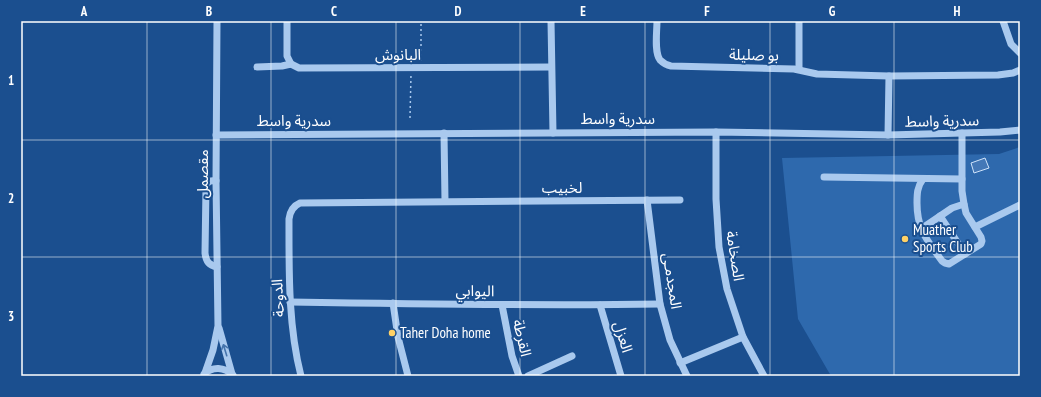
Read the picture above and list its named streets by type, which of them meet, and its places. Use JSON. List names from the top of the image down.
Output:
{
  "streets": {
    "street": [
      "البانوش",
      "بو صليلة",
      "سدرية واسط",
      "مقصمل",
      "لخبيب",
      "الصخامة",
      "المجدمـى",
      "اليوابي",
      "الدوحة",
      "العزل",
      "القرطة"
    ]
  },
  "crossings": [
    ["سدرية واسط", "مقصمل"],
    ["سدرية واسط", "الصخامة"],
    ["لخبيب", "المجدمـى"],
    ["لخبيب", "الدوحة"],
    ["المجدمـى", "اليوابي"],
    ["اليوابي", "الدوحة"],
    ["اليوابي", "العزل"],
    ["اليوابي", "القرطة"]
  ],
  "places": ["Muather Sports Club", "Taher Doha home"],
  "grid": {
    "columns": [
      "A",
      "B",
      "C",
      "D",
      "E",
      "F",
      "G",
      "H"
    ],
    "rows": ["1", "2", "3"]
  }
}
